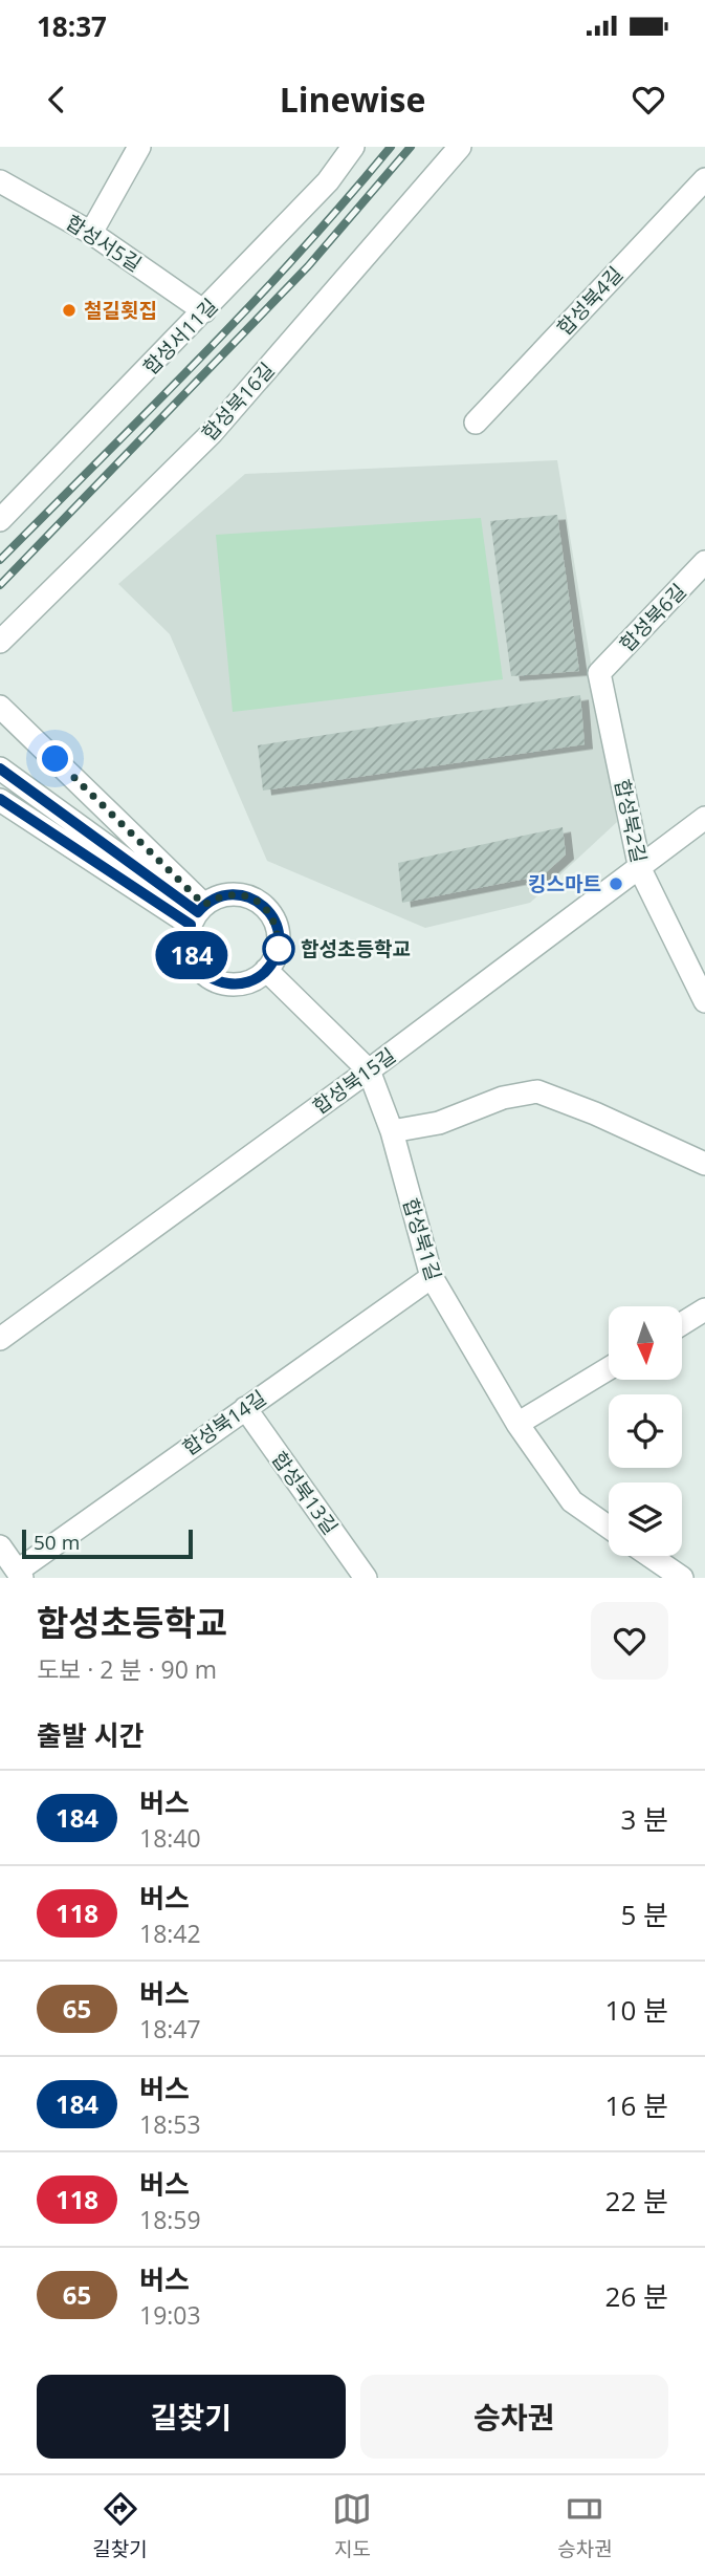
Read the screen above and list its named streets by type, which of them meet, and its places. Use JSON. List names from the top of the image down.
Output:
{
  "streets": {
    "street": [
      "합성서5길",
      "합성북4길",
      "합성서11길",
      "합성북16길",
      "합성북6길",
      "합성북2길",
      "합성북15길",
      "합성북1길",
      "합성북14길",
      "합성북13길"
    ]
  },
  "crossings": [
    ["합성서5길", "합성서11길"],
    ["합성북6길", "합성북2길"],
    ["합성북2길", "합성북15길"],
    ["합성북15길", "합성북1길"],
    ["합성북1길", "합성북14길"],
    ["합성북14길", "합성북13길"]
  ],
  "places": ["철길횟집", "킹스마트", "합성초등학교"],
  "lines": ["bus line 184"],
  "scale_bar": "50 m",
  "north": "bottom",
  "page": {
    "status": "18:37",
    "header": "Linewise",
    "on_map": "184",
    "scale": "50 m",
    "heading": [
      ["합성초등학교", "도보 · 2 분 · 90 m"],
      "출발 시간"
    ],
    "list": [
      {
        "mark": "184",
        "name": "버스",
        "note": "18:40",
        "value": "3 분"
      },
      {
        "mark": "118",
        "name": "버스",
        "note": "18:42",
        "value": "5 분"
      },
      {
        "mark": "65",
        "name": "버스",
        "note": "18:47",
        "value": "10 분"
      },
      {
        "mark": "184",
        "name": "버스",
        "note": "18:53",
        "value": "16 분"
      },
      {
        "mark": "118",
        "name": "버스",
        "note": "18:59",
        "value": "22 분"
      },
      {
        "mark": "65",
        "name": "버스",
        "note": "19:03",
        "value": "26 분"
      }
    ],
    "buttons": ["길찾기", "승차권"],
    "tabs": ["길찾기", "지도", "승차권"]
  }
}
